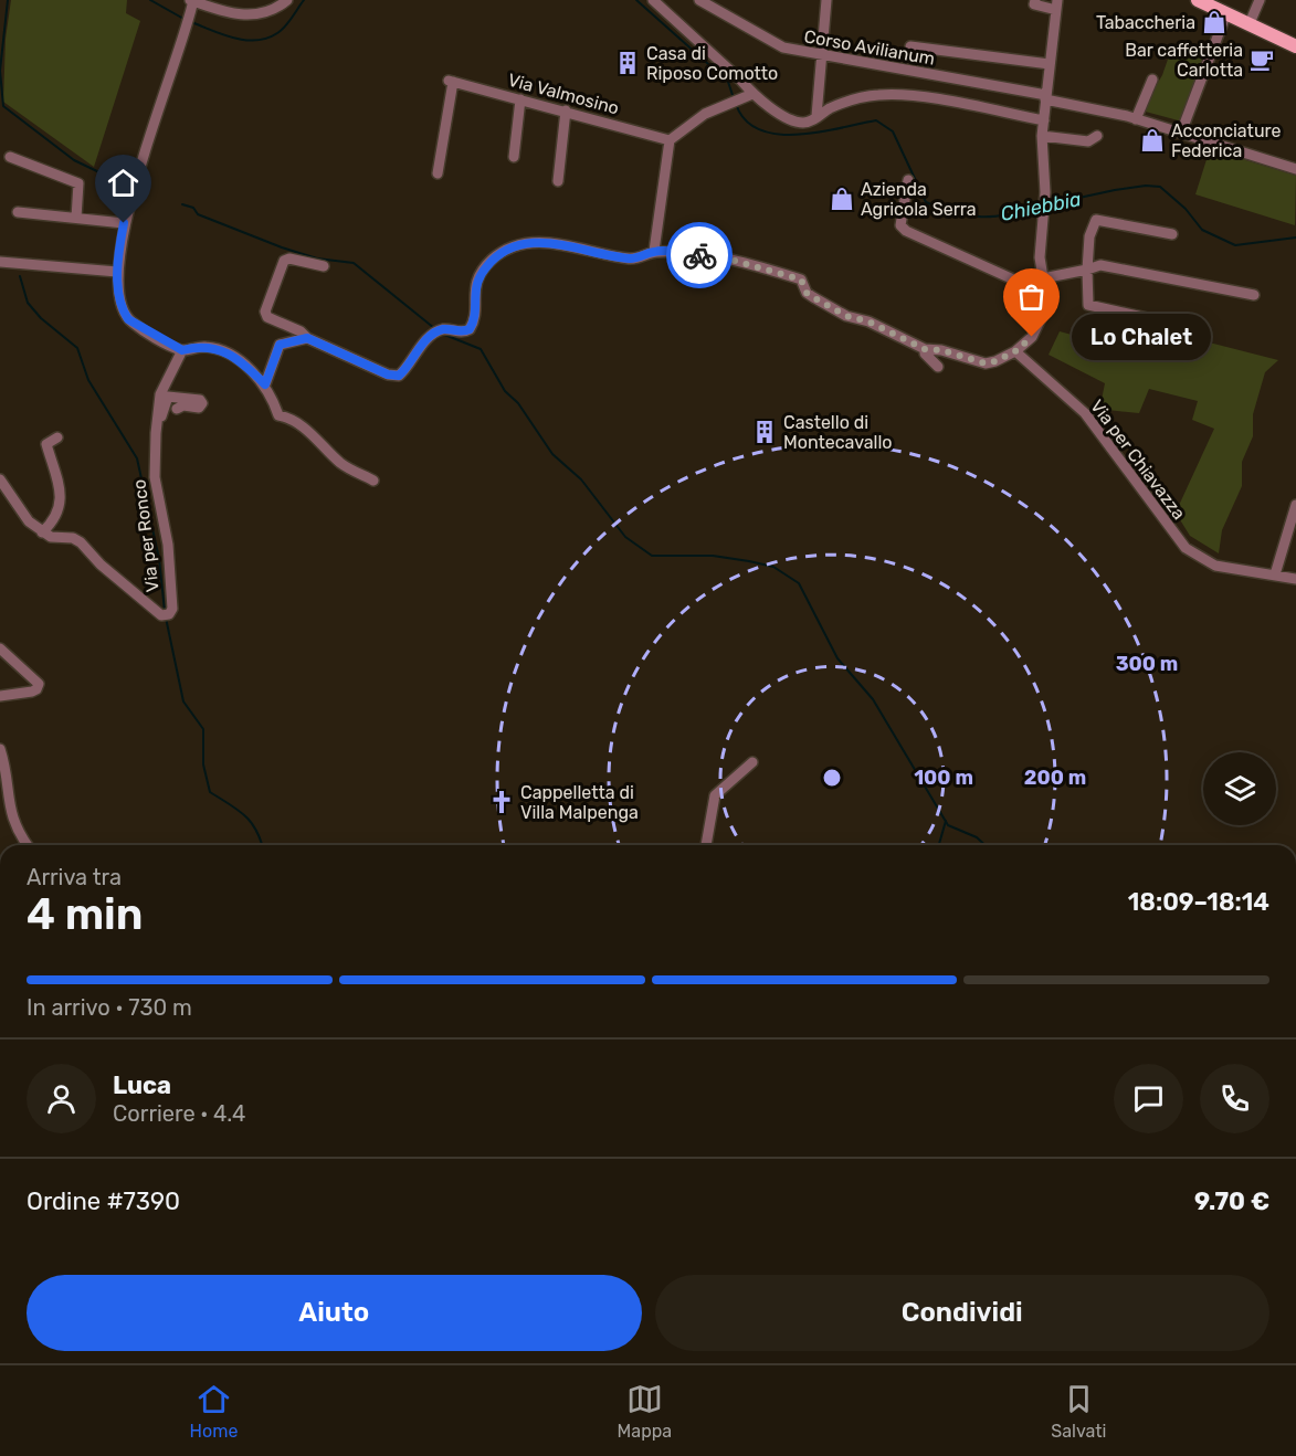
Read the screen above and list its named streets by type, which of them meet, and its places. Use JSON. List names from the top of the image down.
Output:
{
  "streets": {
    "street": [
      "Corso Avilianum",
      "Via Valmosino",
      "Via per Chiavazza",
      "Via per Ronco"
    ]
  },
  "water": ["Chiebbia"],
  "places": {
    "shop": ["Tabaccheria", "Acconciature Federica", "Azienda Agricola Serra"],
    "cafe": ["Bar caffetteria Carlotta"],
    "building": ["Casa di Riposo Comotto", "Castello di Montecavallo"],
    "other": ["Lo Chalet"],
    "church": ["Cappelletta di Villa Malpenga"]
  },
  "page": {
    "bubble": "Lo Chalet",
    "heading": ["4 min", "Arriva tra", "18:09–18:14"],
    "panel": [
      "Luca",
      "Corriere · 4.4",
      "Ordine #7390",
      "9.70 €"
    ],
    "bar": "In arrivo · 730 m",
    "buttons": ["Aiuto", "Condividi"],
    "tabs": ["Home", "Mappa", "Salvati"]
  },
  "rings": ["300 m", "100 m", "200 m"]
}
